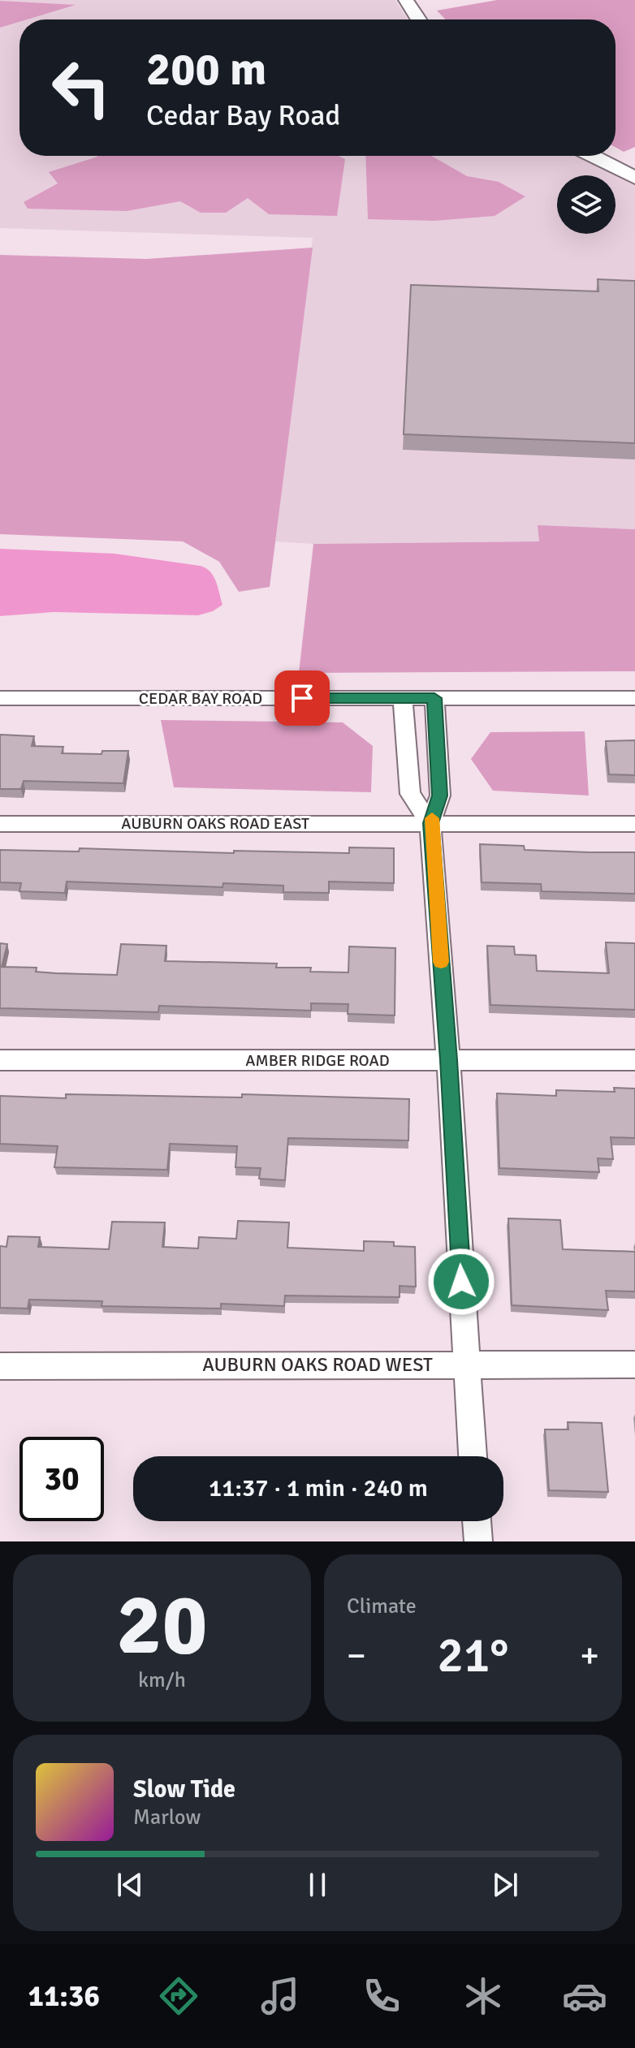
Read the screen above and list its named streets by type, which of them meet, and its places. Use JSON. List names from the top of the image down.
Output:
{
  "streets": {
    "street": [
      "CEDAR BAY ROAD",
      "AUBURN OAKS ROAD EAST",
      "AMBER RIDGE ROAD",
      "AUBURN OAKS ROAD WEST"
    ]
  },
  "page": {
    "turn": ["200 m", "Cedar Bay Road"],
    "limit": "30",
    "trip": "11:37 · 1 min · 240 m",
    "tile": [
      ["20", "km/h"],
      "Climate"
    ],
    "heat": ["−", "21°", "+"],
    "song": ["Slow Tide", "Marlow"],
    "tabs": "11:36"
  }
}
